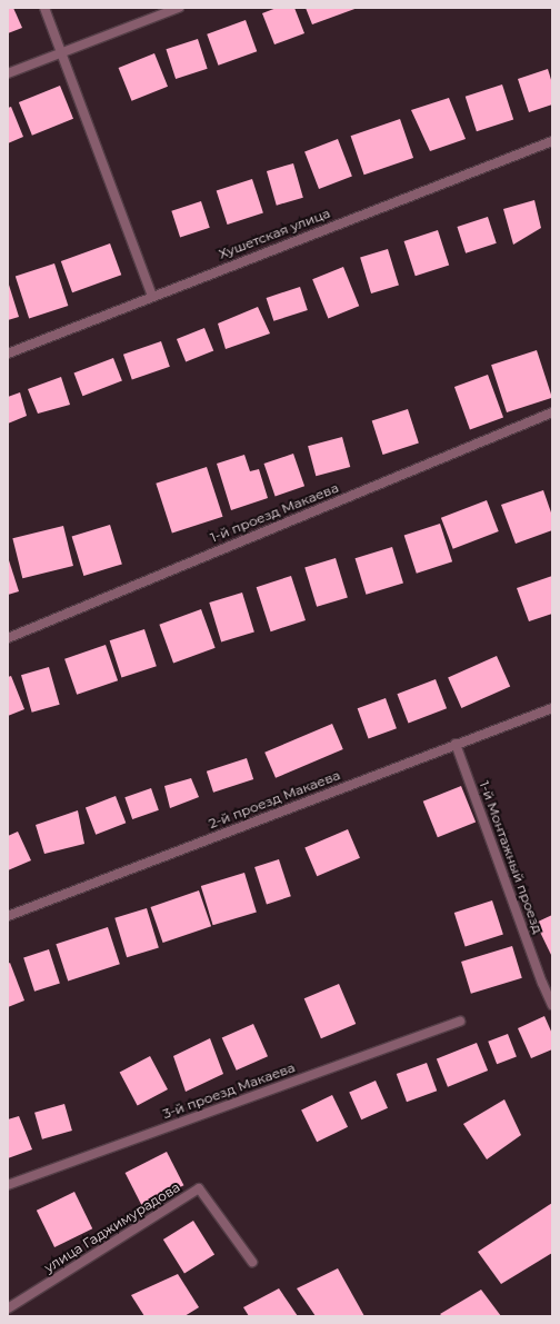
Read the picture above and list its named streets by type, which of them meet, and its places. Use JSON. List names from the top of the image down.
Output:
{
  "streets": {
    "street": [
      "Хушетская улица",
      "1-й проезд Макаева",
      "2-й проезд Макаева",
      "1-й Монтажный проезд",
      "3-й проезд Макаева",
      "улица Гаджимурадова"
    ]
  },
  "crossings": [
    ["2-й проезд Макаева", "1-й Монтажный проезд"]
  ]
}
